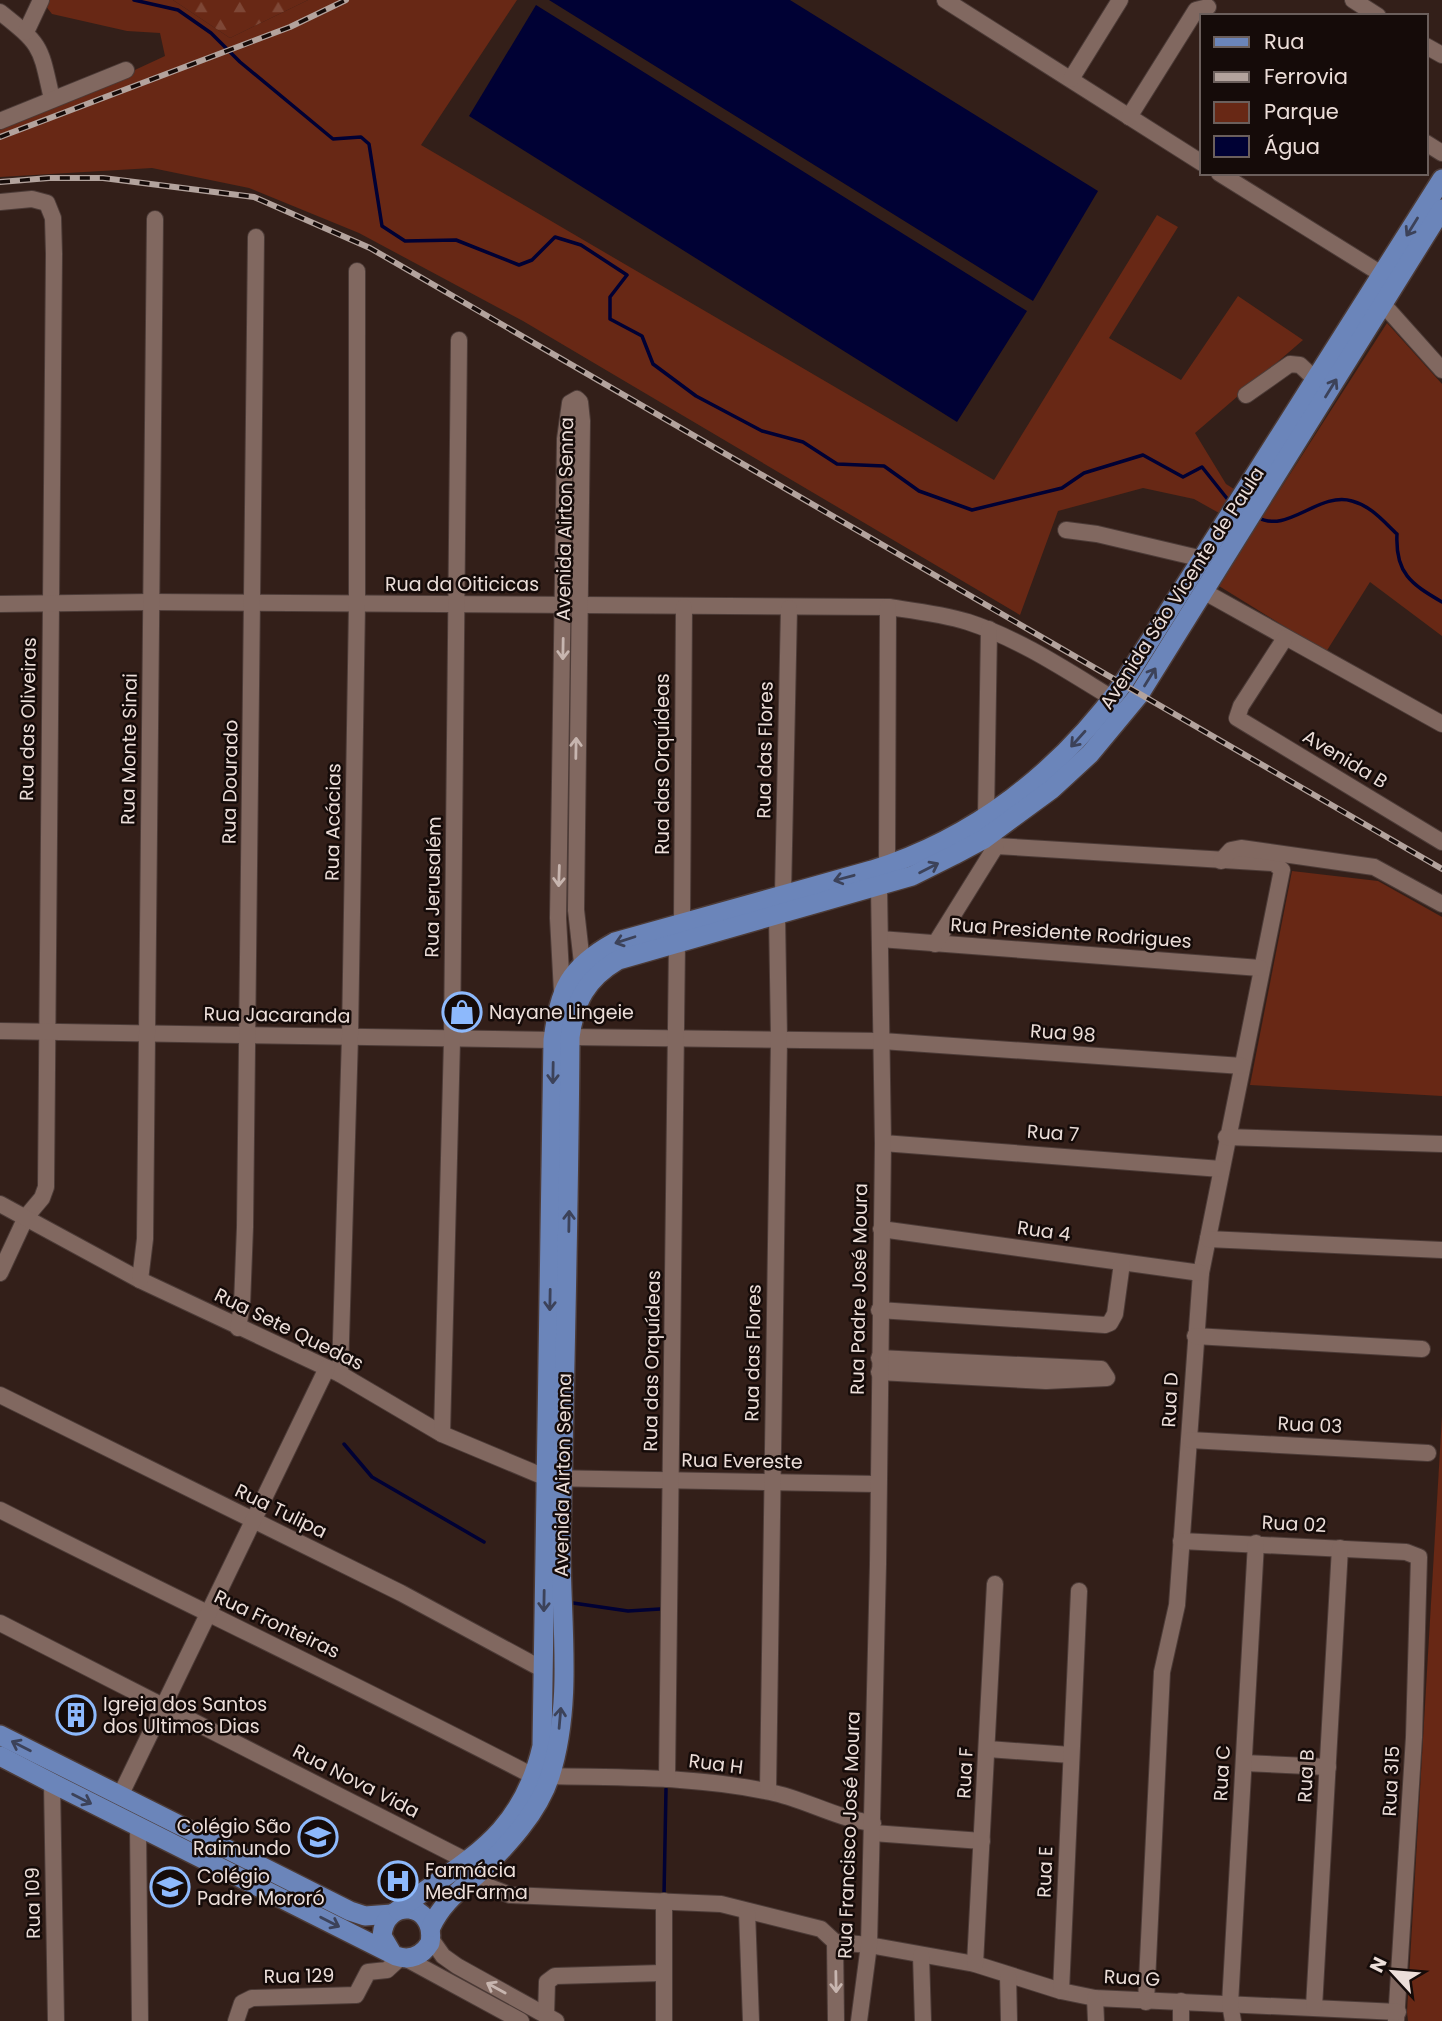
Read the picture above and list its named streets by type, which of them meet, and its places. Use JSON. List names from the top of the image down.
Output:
{
  "streets": {
    "main road": ["Avenida Airton Senna", "Avenida São Vicente de Paula"],
    "street": [
      "Rua da Oiticicas",
      "Rua das Oliveiras",
      "Rua Monte Sinai",
      "Rua das Flores",
      "Avenida B",
      "Rua das Orquídeas",
      "Rua Dourado",
      "Rua Acácias",
      "Rua Jerusalém",
      "Rua Presidente Rodrigues",
      "Rua Jacaranda",
      "Rua 98",
      "Rua 7",
      "Rua 4",
      "Rua Padre José Moura",
      "Rua Sete Quedas",
      "Rua D",
      "Rua 03",
      "Rua Evereste",
      "Rua Tulipa",
      "Rua 02",
      "Rua Fronteiras",
      "Rua H",
      "Rua F",
      "Rua C",
      "Rua B",
      "Rua Nova Vida",
      "Rua 315",
      "Rua Francisco José Moura",
      "Rua E",
      "Rua 109",
      "Rua 129",
      "Rua G"
    ]
  },
  "crossings": [
    ["Avenida Airton Senna", "Rua da Oiticicas"],
    ["Avenida Airton Senna", "Avenida São Vicente de Paula"],
    ["Avenida Airton Senna", "Rua Jacaranda"],
    ["Avenida Airton Senna", "Rua Sete Quedas"],
    ["Avenida Airton Senna", "Rua Evereste"],
    ["Avenida Airton Senna", "Rua Tulipa"],
    ["Avenida Airton Senna", "Rua Fronteiras"],
    ["Avenida Airton Senna", "Rua H"],
    ["Avenida Airton Senna", "Rua Nova Vida"],
    ["Avenida Airton Senna", "Rua 129"],
    ["Rua da Oiticicas", "Avenida São Vicente de Paula"],
    ["Rua da Oiticicas", "Rua das Oliveiras"],
    ["Rua da Oiticicas", "Rua Monte Sinai"],
    ["Rua da Oiticicas", "Rua das Flores"],
    ["Rua da Oiticicas", "Rua das Orquídeas"],
    ["Rua da Oiticicas", "Rua Dourado"],
    ["Rua da Oiticicas", "Rua Acácias"],
    ["Rua da Oiticicas", "Rua Jerusalém"],
    ["Avenida São Vicente de Paula", "Rua das Flores"],
    ["Avenida São Vicente de Paula", "Rua das Orquídeas"],
    ["Avenida São Vicente de Paula", "Rua Padre José Moura"],
    ["Rua das Oliveiras", "Rua Jacaranda"],
    ["Rua das Oliveiras", "Rua Sete Quedas"],
    ["Rua Monte Sinai", "Rua Jacaranda"],
    ["Rua Monte Sinai", "Rua Sete Quedas"],
    ["Rua das Flores", "Rua Jacaranda"],
    ["Rua das Flores", "Rua Evereste"],
    ["Rua das Flores", "Rua H"],
    ["Rua das Orquídeas", "Rua Jacaranda"],
    ["Rua das Orquídeas", "Rua Evereste"],
    ["Rua das Orquídeas", "Rua H"],
    ["Rua Dourado", "Rua Jacaranda"],
    ["Rua Dourado", "Rua Sete Quedas"],
    ["Rua Acácias", "Rua Jacaranda"],
    ["Rua Acácias", "Rua Sete Quedas"],
    ["Rua Acácias", "Rua Tulipa"],
    ["Rua Acácias", "Rua Fronteiras"],
    ["Rua Acácias", "Rua Nova Vida"],
    ["Rua Jerusalém", "Rua Jacaranda"],
    ["Rua Jerusalém", "Rua Sete Quedas"],
    ["Rua Presidente Rodrigues", "Rua Padre José Moura"],
    ["Rua Presidente Rodrigues", "Rua D"],
    ["Rua Jacaranda", "Rua 98"],
    ["Rua Jacaranda", "Rua Padre José Moura"],
    ["Rua 98", "Rua Padre José Moura"],
    ["Rua 98", "Rua D"],
    ["Rua 7", "Rua Padre José Moura"],
    ["Rua 7", "Rua D"],
    ["Rua 4", "Rua Padre José Moura"],
    ["Rua 4", "Rua D"],
    ["Rua Padre José Moura", "Rua Evereste"],
    ["Rua Padre José Moura", "Rua Francisco José Moura"],
    ["Rua Sete Quedas", "Rua Evereste"],
    ["Rua D", "Rua 03"],
    ["Rua D", "Rua 02"],
    ["Rua D", "Rua G"],
    ["Rua 02", "Rua C"],
    ["Rua 02", "Rua B"],
    ["Rua 02", "Rua 315"],
    ["Rua Fronteiras", "Rua H"],
    ["Rua H", "Rua F"],
    ["Rua H", "Rua Francisco José Moura"],
    ["Rua F", "Rua G"],
    ["Rua C", "Rua G"],
    ["Rua B", "Rua G"],
    ["Rua Nova Vida", "Rua Francisco José Moura"],
    ["Rua Nova Vida", "Rua G"],
    ["Rua 315", "Rua G"],
    ["Rua Francisco José Moura", "Rua G"],
    ["Rua E", "Rua G"]
  ],
  "places": {
    "shop": ["Nayane Lingeie"],
    "building": ["Igreja dos Santos dos Ultimos Dias"],
    "school or university": ["Colégio São Raimundo", "Colégio Padre Mororó"],
    "hospital": ["Farmácia MedFarma"]
  },
  "legend": [
    "Rua",
    "Ferrovia",
    "Parque",
    "Água"
  ],
  "north": "top left"
}
